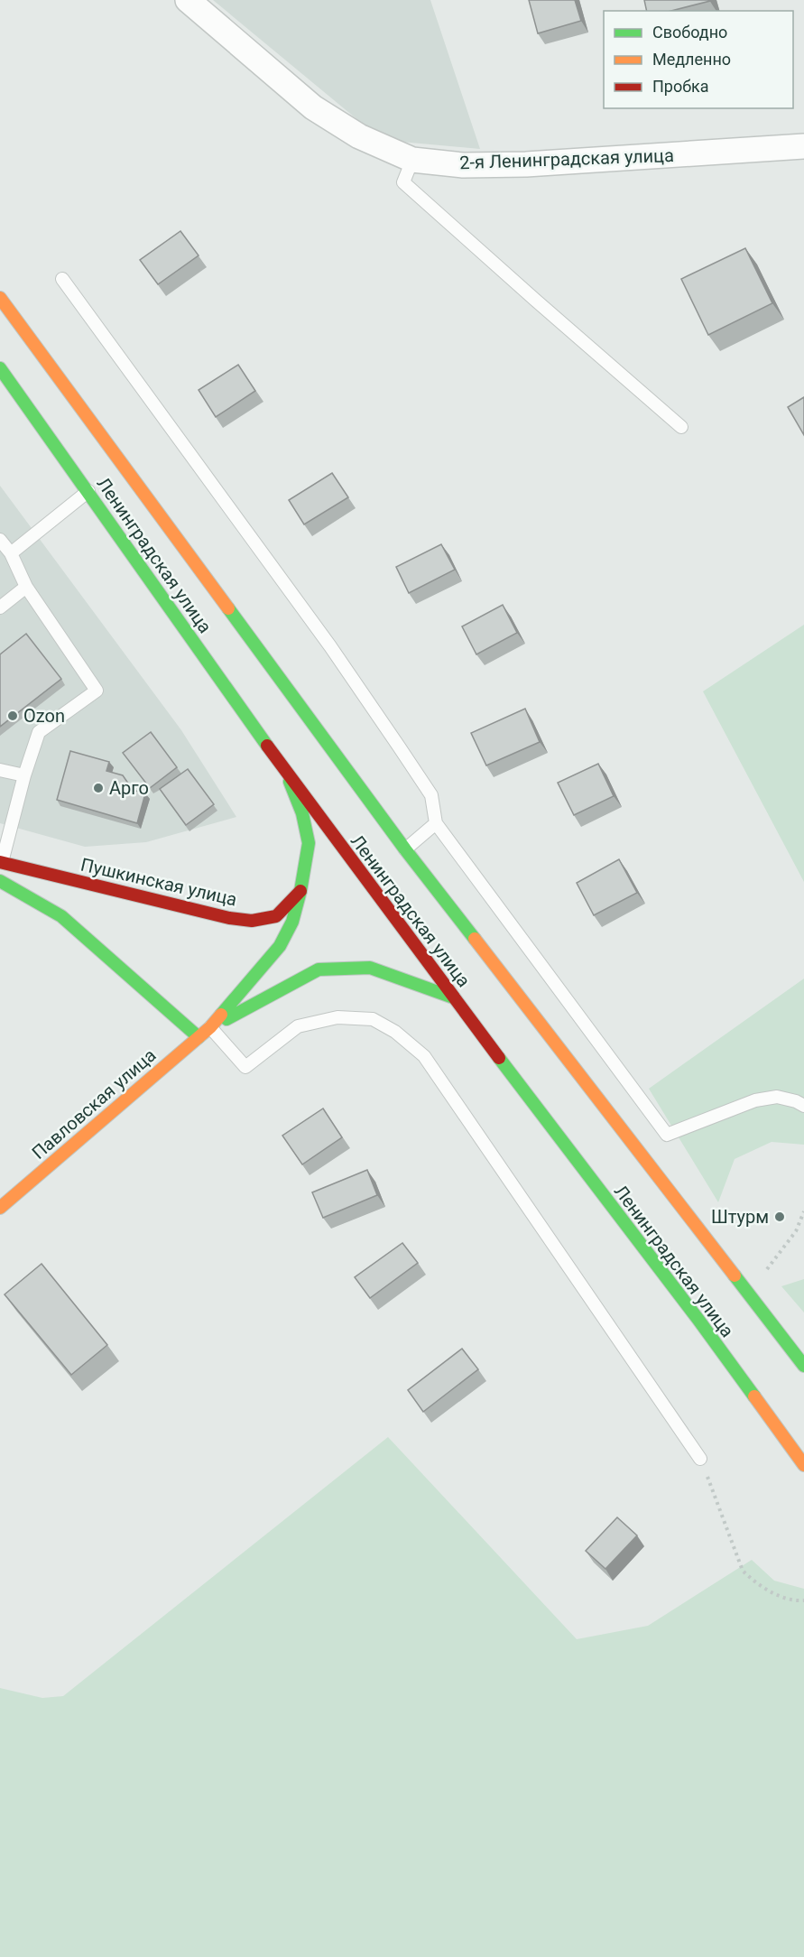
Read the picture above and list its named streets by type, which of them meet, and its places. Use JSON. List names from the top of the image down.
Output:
{
  "streets": {
    "main road": ["Ленинградская улица", "Пушкинская улица", "Павловская улица"],
    "street": ["2-я Ленинградская улица"]
  },
  "places": ["Ozon", "Арго", "Штурм"],
  "legend": ["Свободно", "Медленно", "Пробка"]
}
